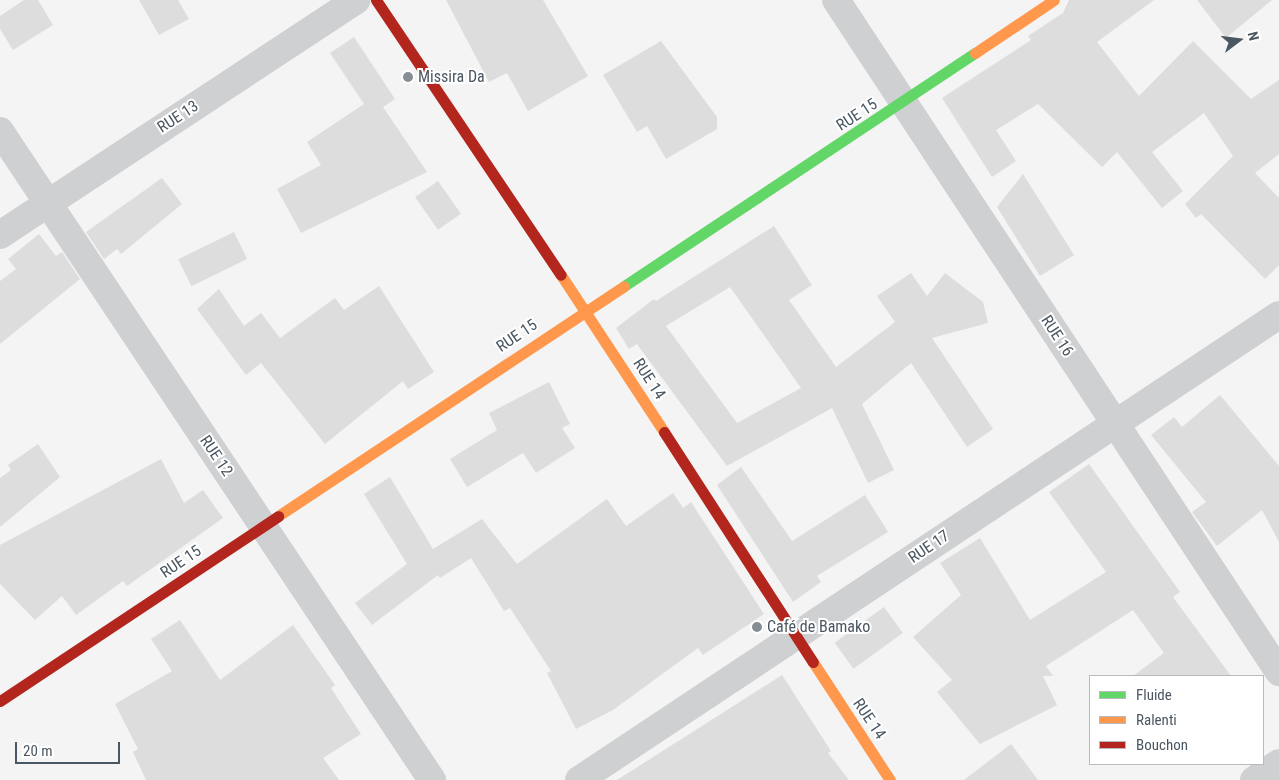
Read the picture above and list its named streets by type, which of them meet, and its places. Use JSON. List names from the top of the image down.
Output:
{
  "streets": {
    "street": [
      "RUE 15",
      "RUE 13",
      "RUE 16",
      "RUE 14",
      "RUE 12",
      "RUE 17"
    ]
  },
  "crossings": [
    ["RUE 15", "RUE 16"],
    ["RUE 15", "RUE 14"],
    ["RUE 15", "RUE 12"],
    ["RUE 13", "RUE 12"],
    ["RUE 16", "RUE 17"],
    ["RUE 14", "RUE 17"]
  ],
  "places": ["Missira Da", "Café de Bamako"],
  "legend": ["Fluide", "Ralenti", "Bouchon"],
  "scale_bar": "20 m",
  "north": "right"
}
